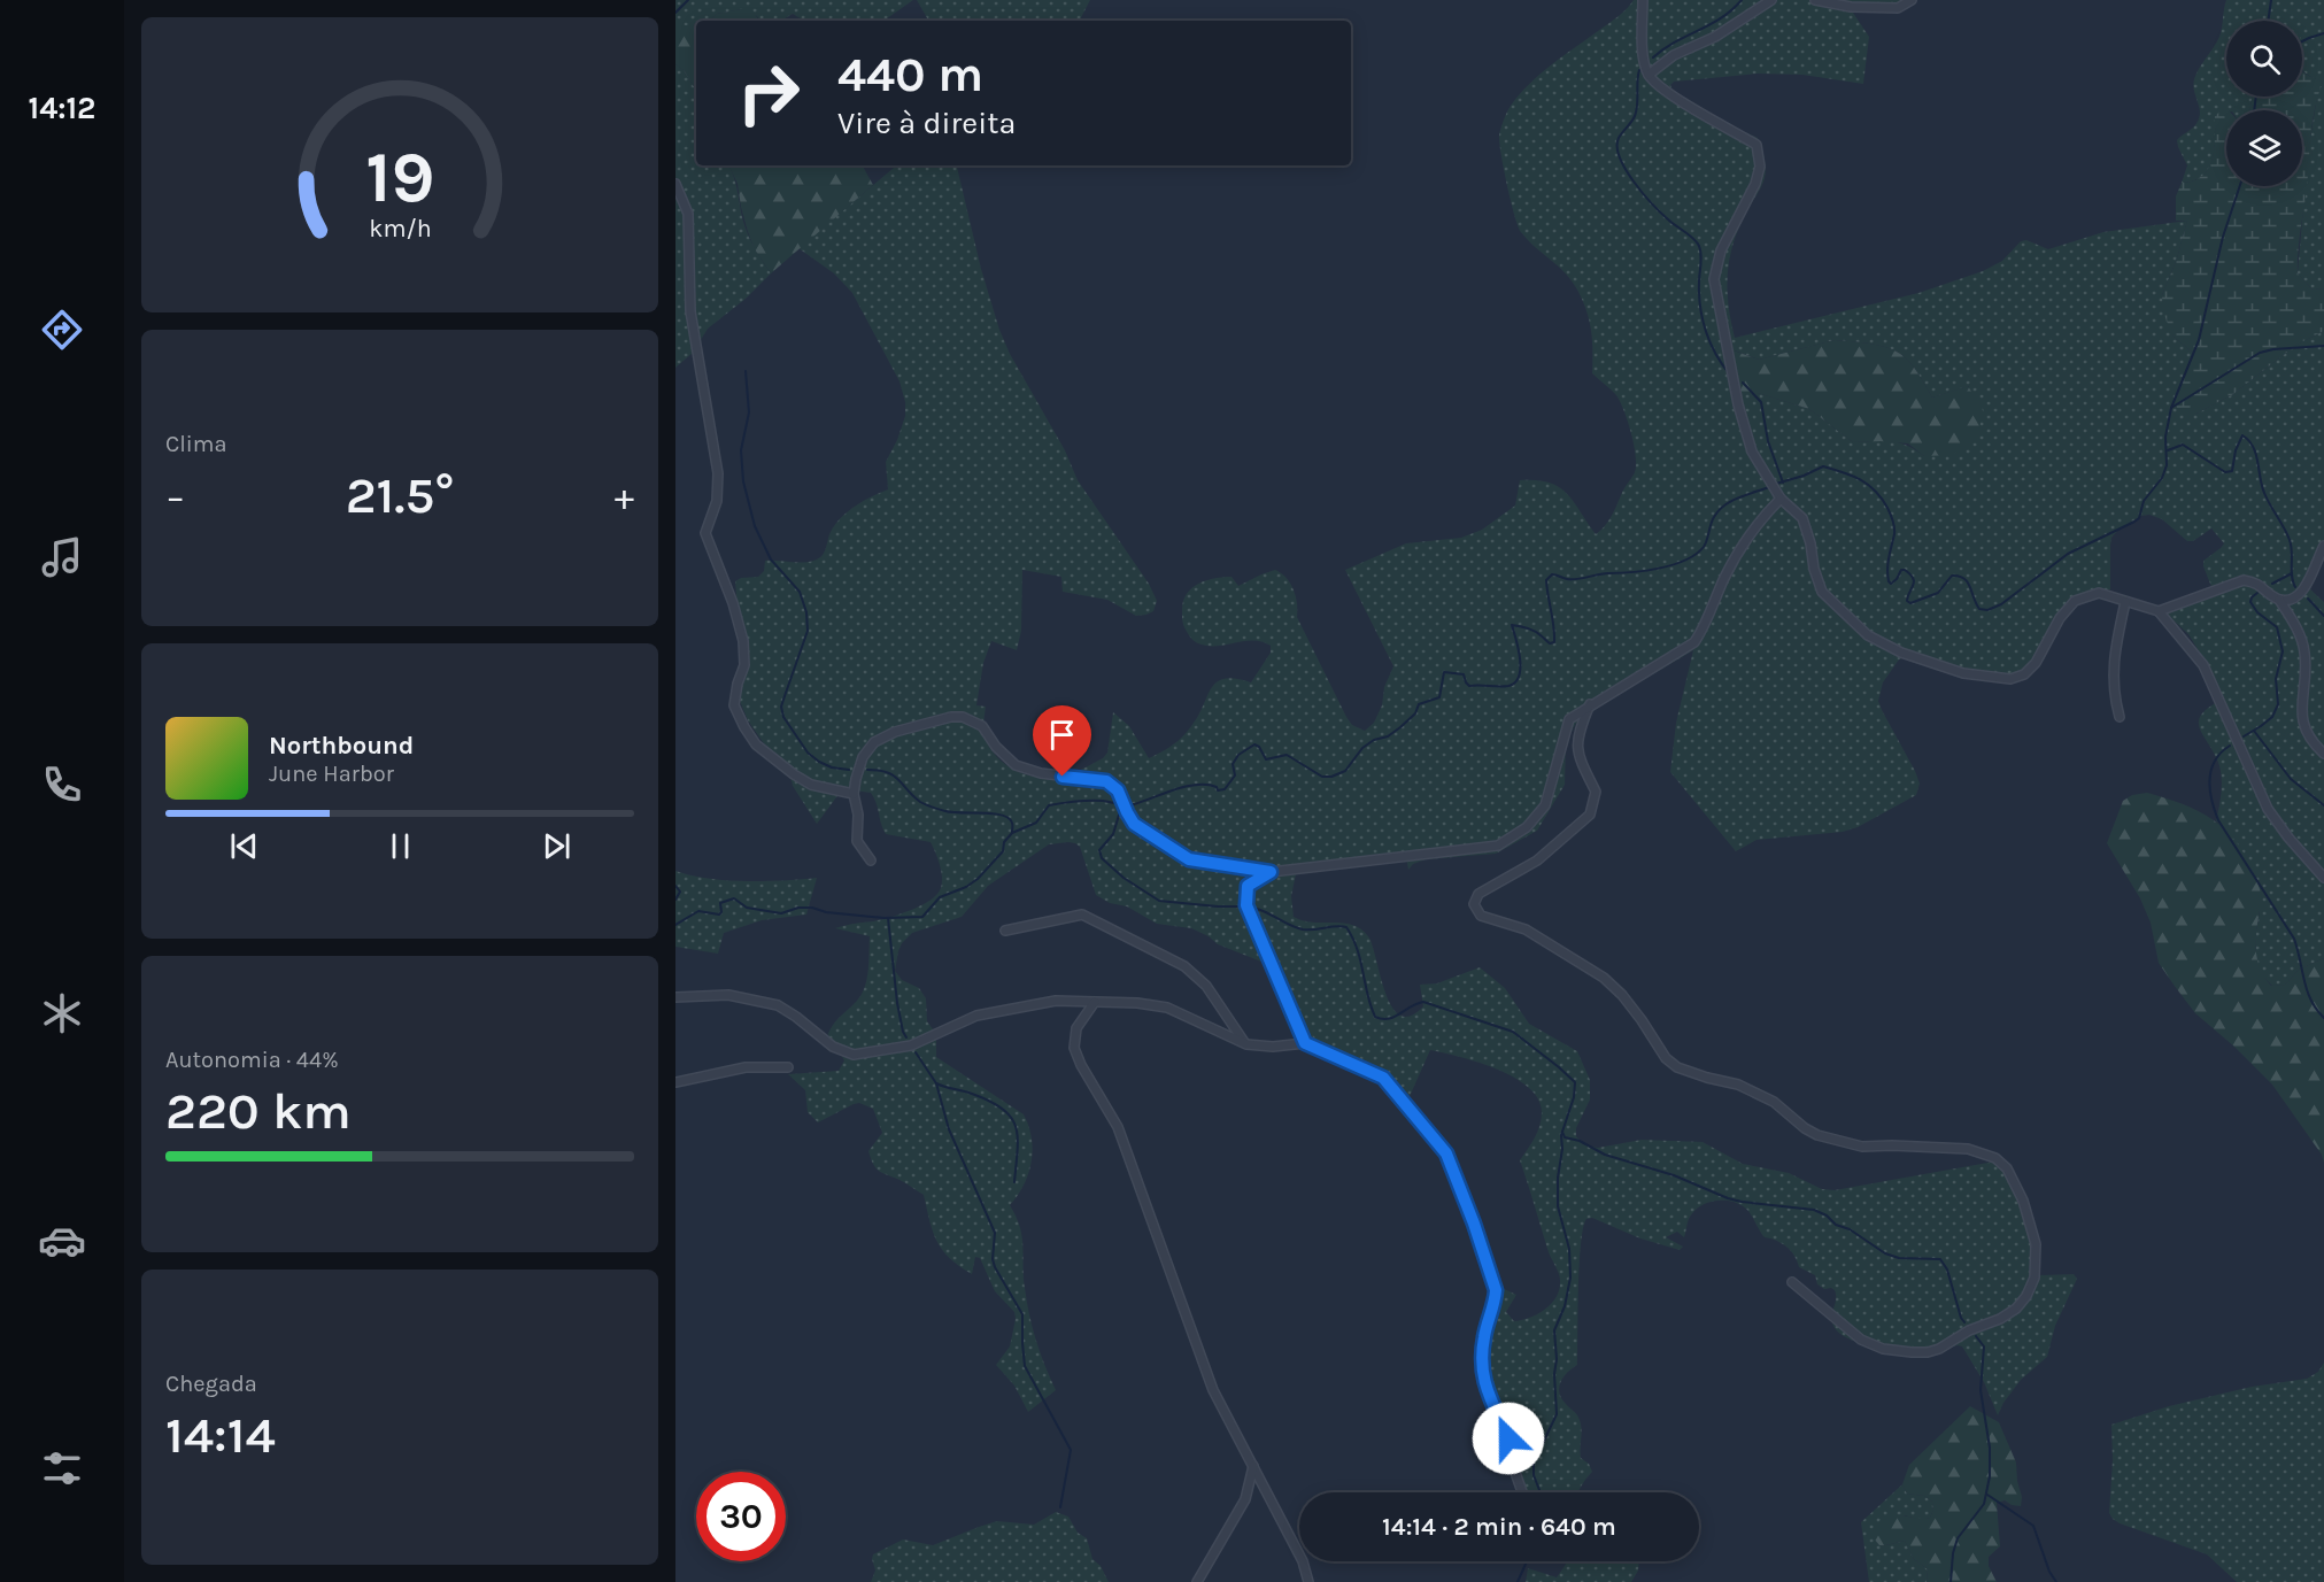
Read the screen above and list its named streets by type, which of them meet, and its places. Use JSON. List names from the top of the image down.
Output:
{
  "page": {
    "tabs": "14:12",
    "turn": ["440 m", "Vire à direita"],
    "tile": [
      "Clima",
      ["Autonomia · 44%", "220 km"],
      ["Chegada", "14:14"]
    ],
    "heat": ["−", "21.5°", "+"],
    "song": ["Northbound", "June Harbor"],
    "limit": "30",
    "trip": "14:14 · 2 min · 640 m",
    "gauge": ["19", "km/h"]
  }
}
